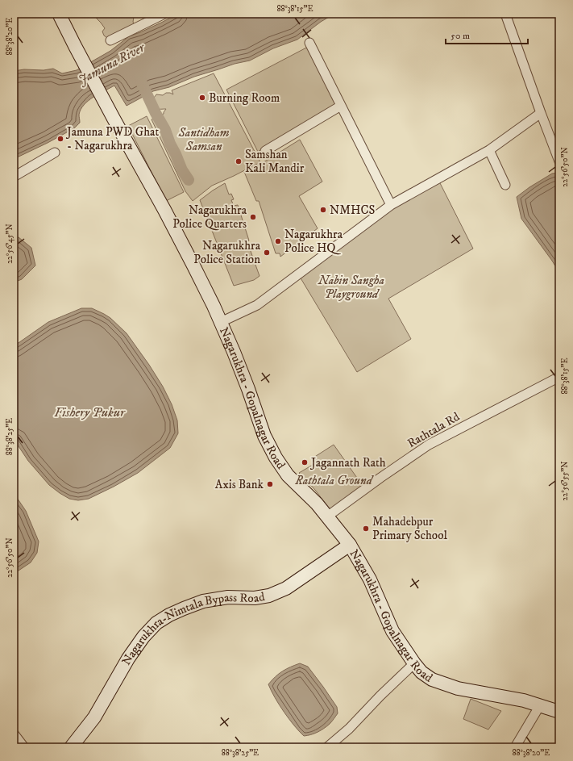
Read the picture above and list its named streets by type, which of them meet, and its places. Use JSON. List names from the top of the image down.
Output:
{
  "streets": {
    "main road": ["Nagarukhra - Gopalnagar Road", "Nagarukhra-Nimtala Bypass Road"],
    "street": ["Rathtala Rd"]
  },
  "crossings": [
    ["Nagarukhra - Gopalnagar Road", "Rathtala Rd"],
    ["Nagarukhra - Gopalnagar Road", "Nagarukhra-Nimtala Bypass Road"]
  ],
  "water": ["Jamuna River", "Fishery Pukur"],
  "parks": ["Santidham Samsan", "Nabin Sangha Playground", "Rathtala Ground"],
  "places": [
    "Burning Room",
    "Jamuna PWD Ghat - Nagarukhra",
    "Samshan Kali Mandir",
    "NMHCS",
    "Nagarukhra Police Quarters",
    "Nagarukhra Police HQ",
    "Nagarukhra Police Station",
    "Jagannath Rath",
    "Axis Bank",
    "Mahadebpur Primary School"
  ],
  "scale_bar": "50 m",
  "coordinates": [
    "88°38'15\"E",
    "88°38'20\"E",
    "22°56'50\"N",
    "22°56'45\"N",
    "88°38'25\"E",
    "22°56'55\"N"
  ]
}
